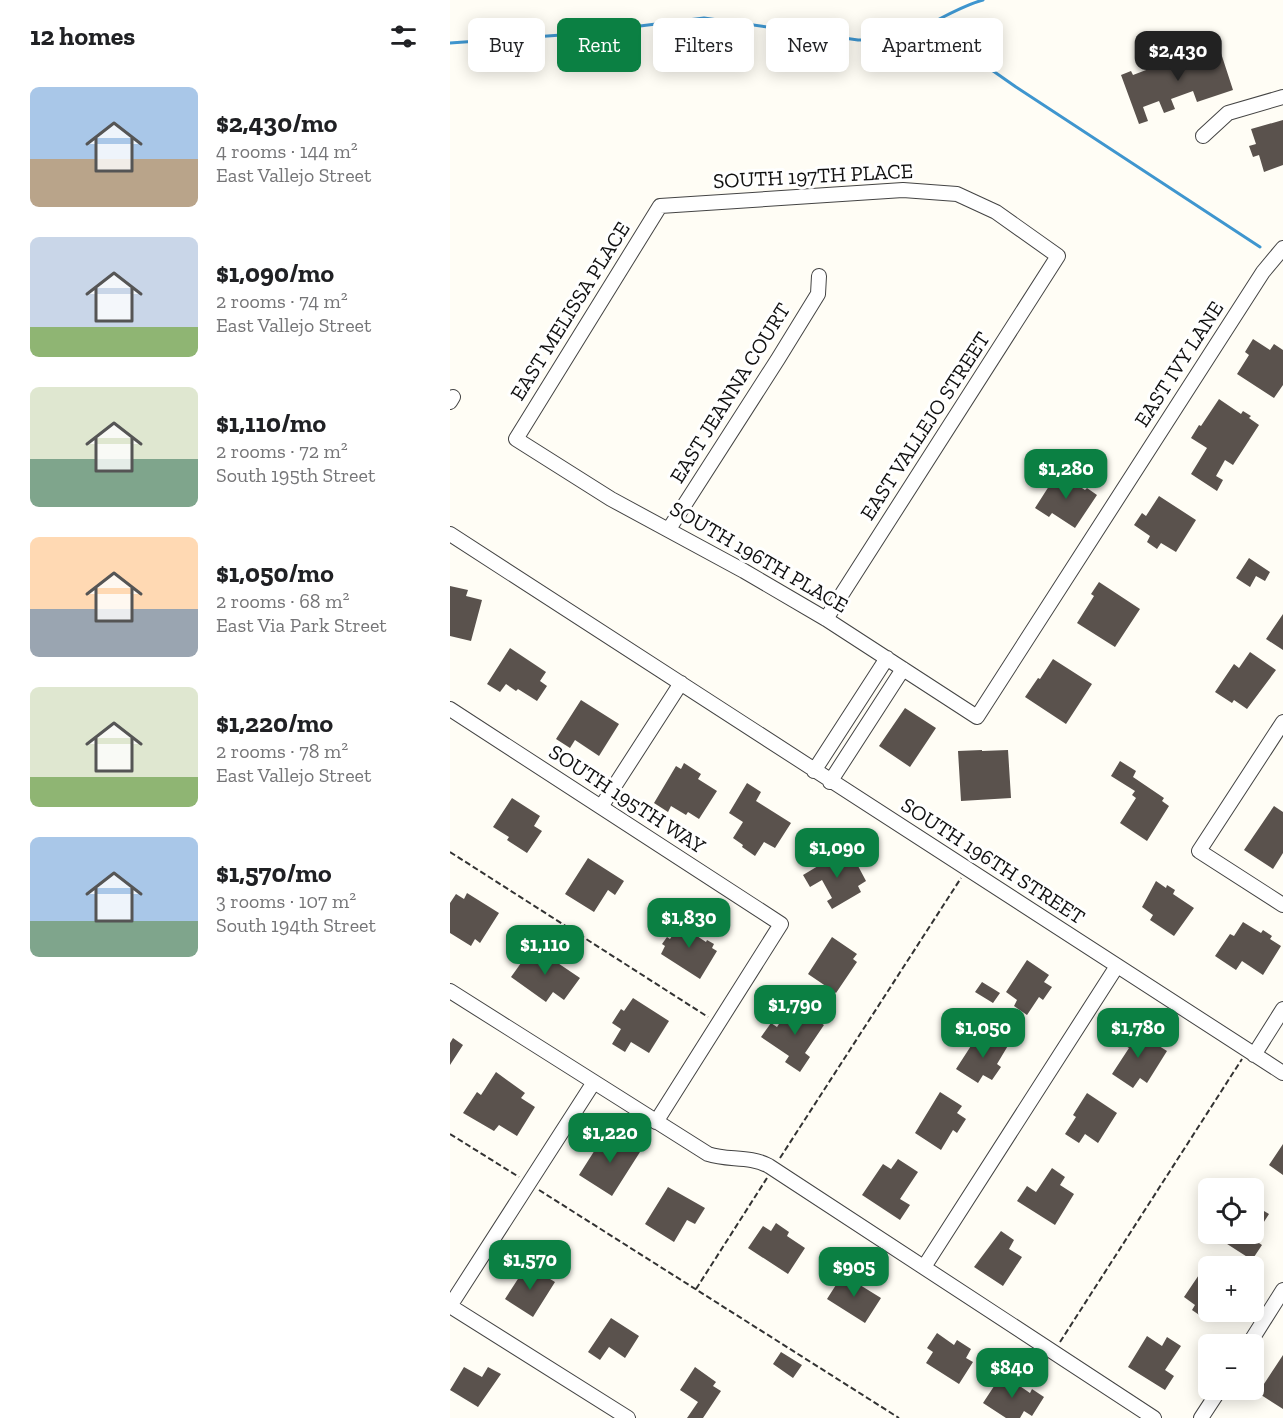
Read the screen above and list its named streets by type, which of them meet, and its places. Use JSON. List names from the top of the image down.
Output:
{
  "streets": {
    "street": [
      "SOUTH 197TH PLACE",
      "EAST MELISSA PLACE",
      "EAST IVY LANE",
      "EAST JEANNA COURT",
      "EAST VALLEJO STREET",
      "SOUTH 196TH PLACE",
      "SOUTH 195TH WAY",
      "SOUTH 196TH STREET"
    ]
  },
  "crossings": [
    ["SOUTH 197TH PLACE", "EAST MELISSA PLACE"],
    ["SOUTH 197TH PLACE", "EAST VALLEJO STREET"],
    ["EAST MELISSA PLACE", "SOUTH 196TH PLACE"],
    ["EAST IVY LANE", "SOUTH 196TH PLACE"],
    ["EAST JEANNA COURT", "SOUTH 196TH PLACE"],
    ["EAST VALLEJO STREET", "SOUTH 196TH PLACE"]
  ],
  "page": {
    "heading": "12 homes",
    "chip": [
      "Buy",
      "Rent",
      "Filters",
      "New",
      "Apartment"
    ],
    "price": [
      "$2,430",
      "$1,280",
      "$1,090",
      "$1,830",
      "$1,110",
      "$1,790",
      "$1,050",
      "$1,780",
      "$1,220",
      "$1,570",
      "$905",
      "$840"
    ],
    "list": [
      {
        "name": "$2,430/mo",
        "note": "4 rooms · 144 m² · East Vallejo Street"
      },
      {
        "name": "$1,090/mo",
        "note": "2 rooms · 74 m² · East Vallejo Street"
      },
      {
        "name": "$1,110/mo",
        "note": "2 rooms · 72 m² · South 195th Street"
      },
      {
        "name": "$1,050/mo",
        "note": "2 rooms · 68 m² · East Via Park Street"
      },
      {
        "name": "$1,220/mo",
        "note": "2 rooms · 78 m² · East Vallejo Street"
      },
      {
        "name": "$1,570/mo",
        "note": "3 rooms · 107 m² · South 194th Street"
      }
    ],
    "map_buttons": ["+", "−"]
  }
}
